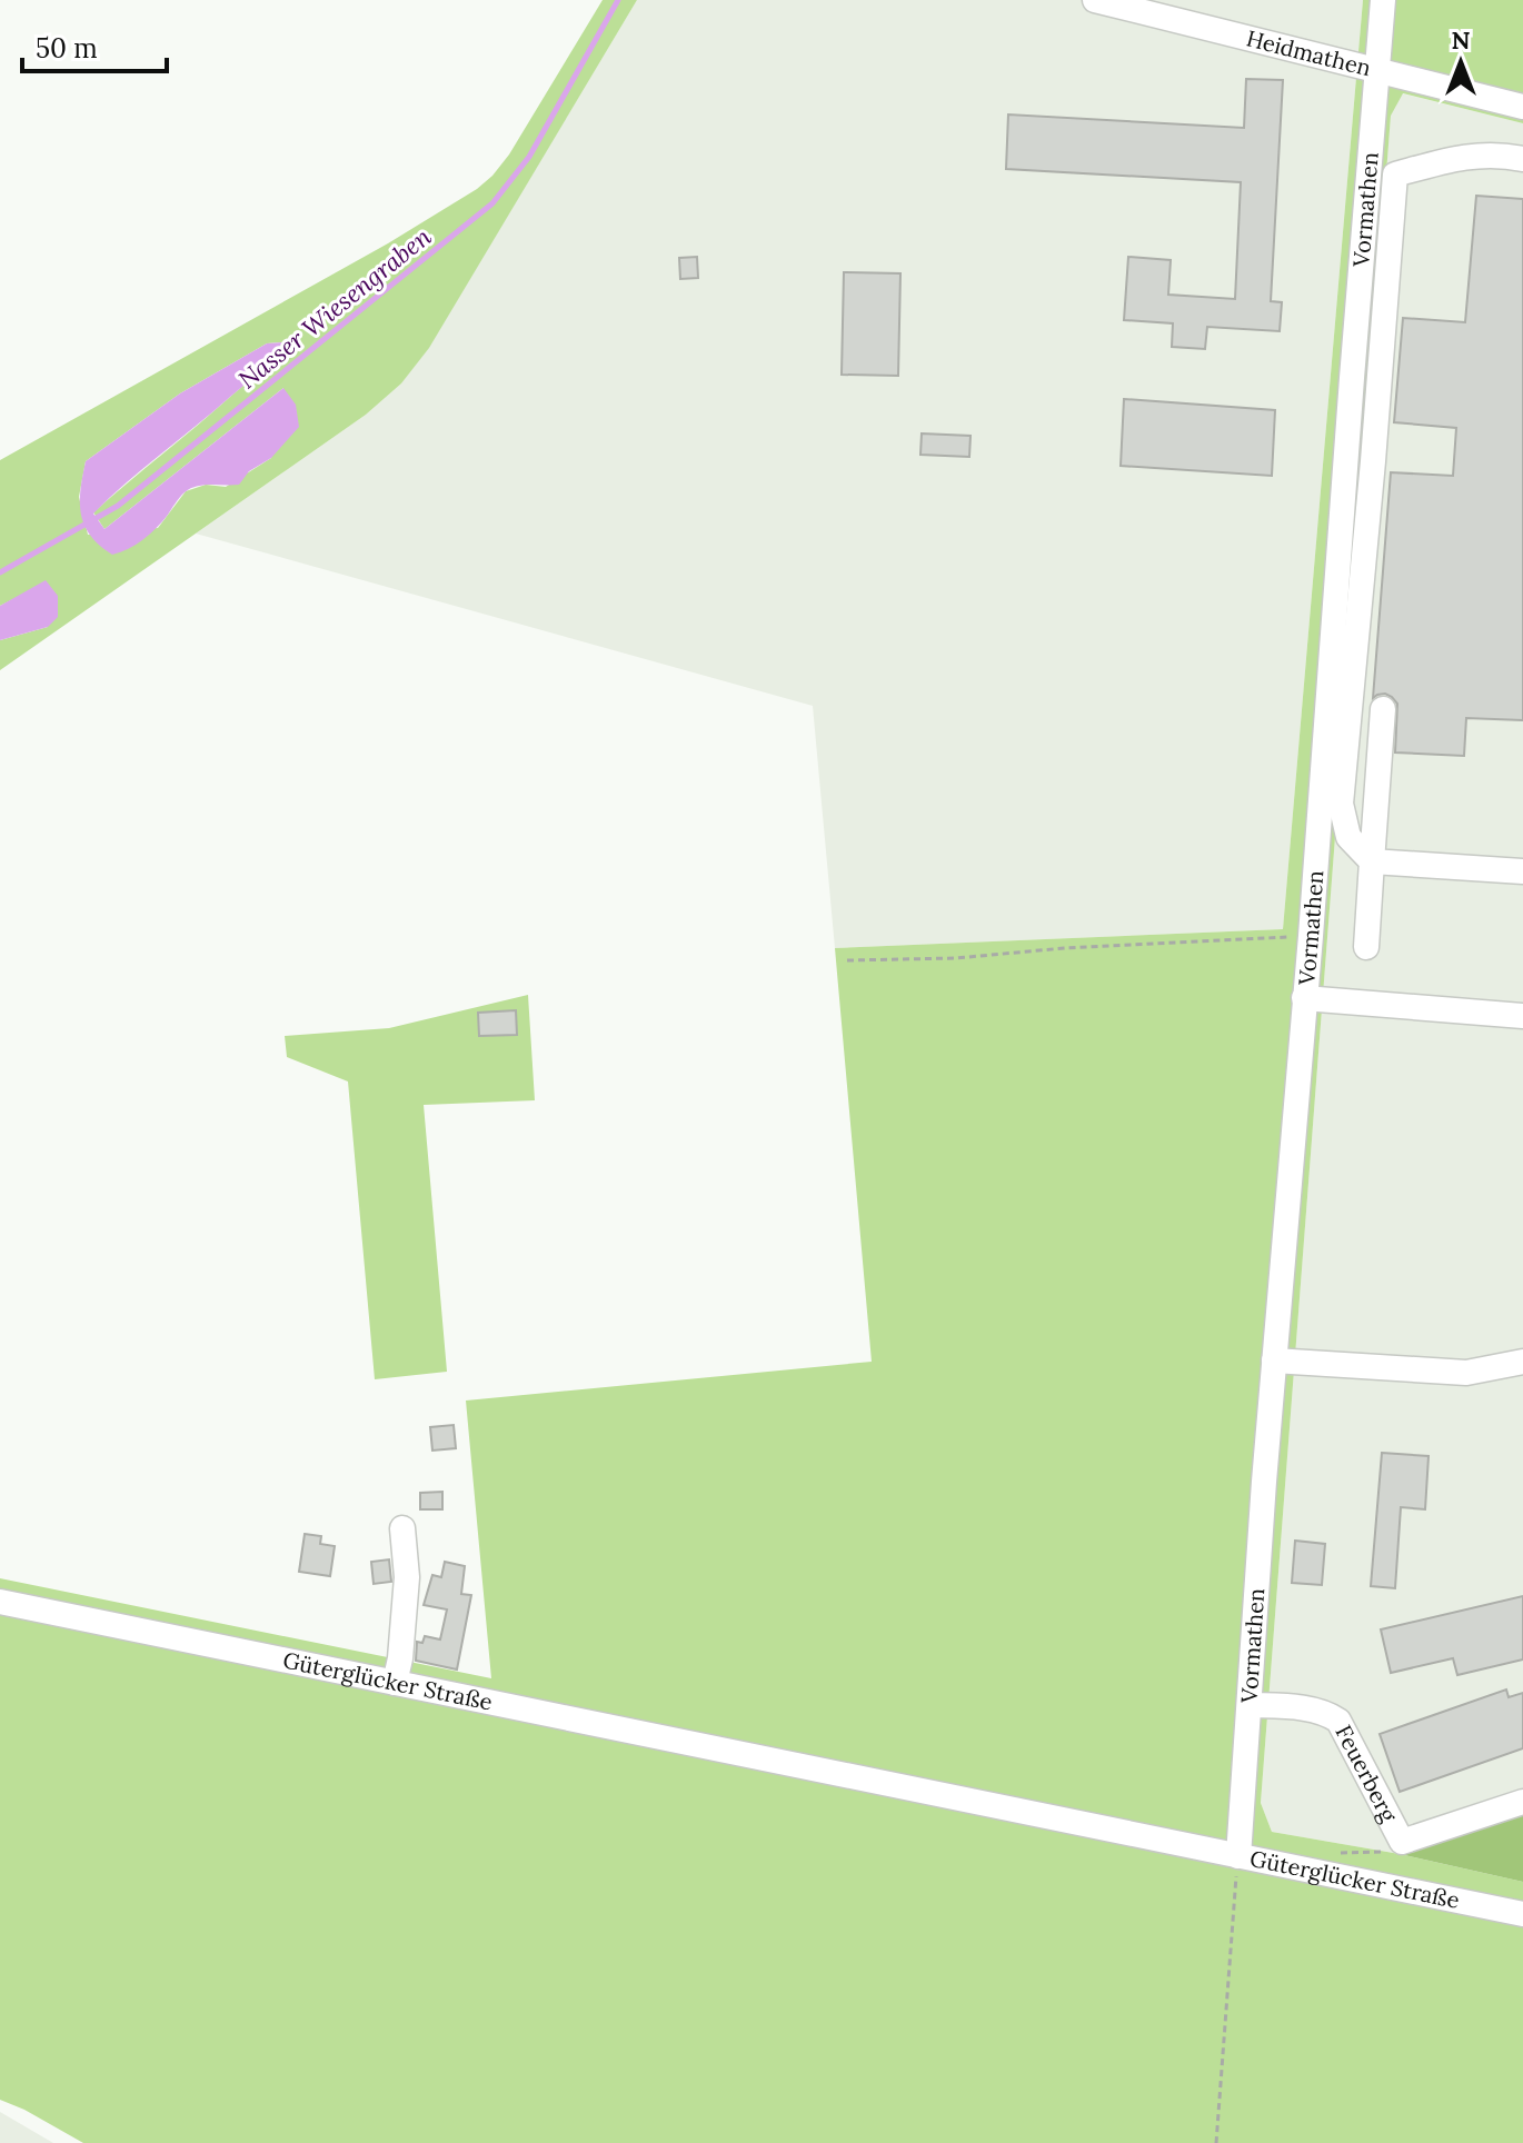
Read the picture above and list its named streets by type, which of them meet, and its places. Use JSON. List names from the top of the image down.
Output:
{
  "streets": {
    "street": [
      "Heidmathen",
      "Vormathen",
      "Güterglücker Straße",
      "Feuerberg"
    ]
  },
  "crossings": [
    ["Heidmathen", "Vormathen"],
    ["Vormathen", "Güterglücker Straße"],
    ["Vormathen", "Feuerberg"]
  ],
  "water": ["Nasser Wiesengraben"],
  "scale_bar": "50 m",
  "north": "top"
}
